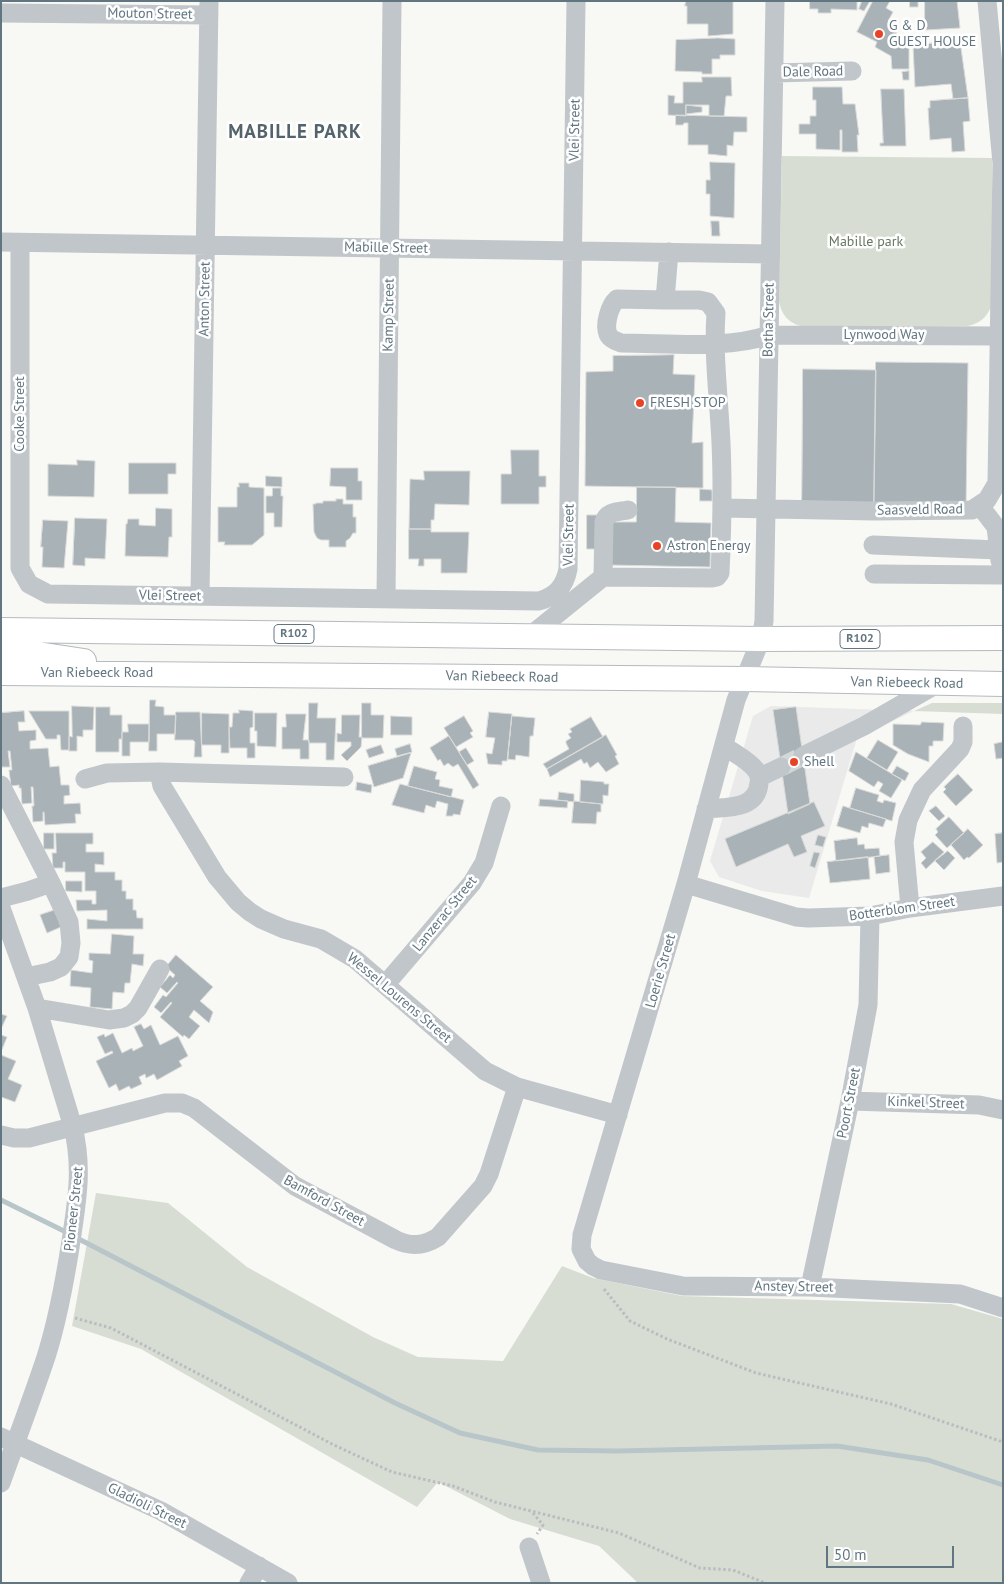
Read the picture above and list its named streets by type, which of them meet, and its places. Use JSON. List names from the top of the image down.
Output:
{
  "streets": {
    "main road": ["R102", "Van Riebeeck Road"],
    "street": [
      "Mouton Street",
      "Dale Road",
      "Vlei Street",
      "Mabille Street",
      "Anton Street",
      "Kamp Street",
      "Botha Street",
      "Lynwood Way",
      "Cooke Street",
      "Saasveld Road",
      "Botterblom Street",
      "Lanzerac Street",
      "Loerie Street",
      "Wessel Lourens Street",
      "Poort Street",
      "Kinkel Street",
      "Bamford Street",
      "Pioneer Street",
      "Anstey Street",
      "Gladioli Street"
    ]
  },
  "crossings": [
    ["Mouton Street", "Anton Street"],
    ["Dale Road", "Botha Street"],
    ["Vlei Street", "Mabille Street"],
    ["Vlei Street", "Anton Street"],
    ["Vlei Street", "Kamp Street"],
    ["Vlei Street", "Cooke Street"],
    ["Mabille Street", "Anton Street"],
    ["Mabille Street", "Kamp Street"],
    ["Mabille Street", "Botha Street"],
    ["Mabille Street", "Cooke Street"],
    ["Botha Street", "Lynwood Way"],
    ["Botha Street", "Saasveld Road"],
    ["Botha Street", "R102"],
    ["Botha Street", "Van Riebeeck Road"],
    ["Botha Street", "Loerie Street"],
    ["Lynwood Way", "Saasveld Road"],
    ["Van Riebeeck Road", "Loerie Street"],
    ["Botterblom Street", "Loerie Street"],
    ["Botterblom Street", "Poort Street"],
    ["Lanzerac Street", "Wessel Lourens Street"],
    ["Loerie Street", "Wessel Lourens Street"],
    ["Loerie Street", "Anstey Street"],
    ["Wessel Lourens Street", "Bamford Street"],
    ["Poort Street", "Kinkel Street"],
    ["Poort Street", "Anstey Street"],
    ["Bamford Street", "Pioneer Street"],
    ["Pioneer Street", "Gladioli Street"]
  ],
  "districts": ["MABILLE PARK"],
  "parks": ["Mabille park"],
  "places": [
    "G & D GUEST HOUSE",
    "FRESH STOP",
    "Astron Energy",
    "Shell"
  ],
  "scale_bar": "50 m"
}
